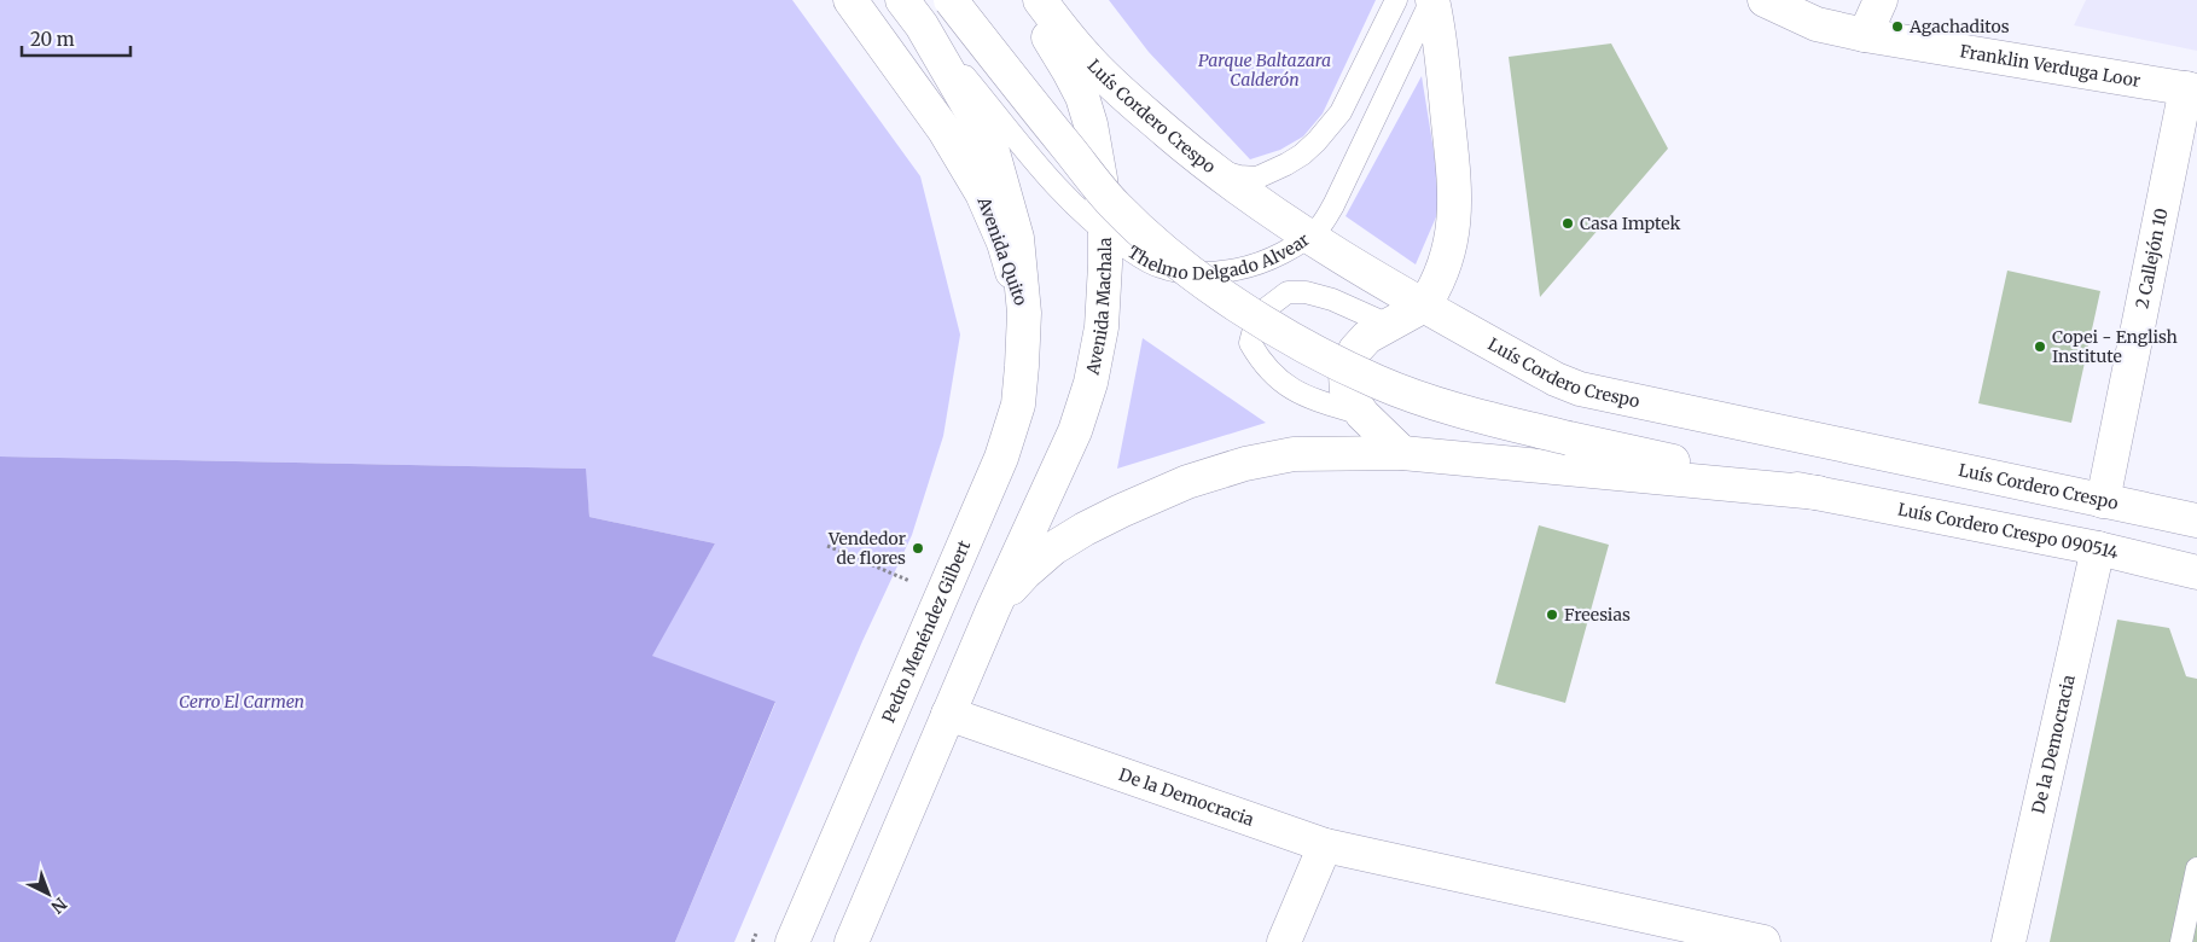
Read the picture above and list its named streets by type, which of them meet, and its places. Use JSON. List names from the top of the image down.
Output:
{
  "streets": {
    "main road": [
      "Franklin Verduga Loor",
      "Luís Cordero Crespo",
      "Avenida Quito",
      "2 Callejón 10",
      "Avenida Machala",
      "Luís Cordero Crespo 090514",
      "Pedro Menéndez Gilbert",
      "De la Democracia"
    ],
    "lane": ["Thelmo Delgado Alvear"]
  },
  "crossings": [
    ["Franklin Verduga Loor", "2 Callejón 10"],
    ["Luís Cordero Crespo", "Thelmo Delgado Alvear"],
    ["Luís Cordero Crespo", "2 Callejón 10"],
    ["Thelmo Delgado Alvear", "Avenida Quito"],
    ["Thelmo Delgado Alvear", "Avenida Machala"],
    ["Avenida Quito", "Pedro Menéndez Gilbert"],
    ["Luís Cordero Crespo 090514", "De la Democracia"]
  ],
  "parks": ["Parque Baltazara Calderón", "Cerro El Carmen"],
  "places": [
    "Agachaditos",
    "Casa Imptek",
    "Copei - English Institute",
    "Vendedor de flores",
    "Freesias"
  ],
  "scale_bar": "20 m",
  "north": "bottom right"
}
